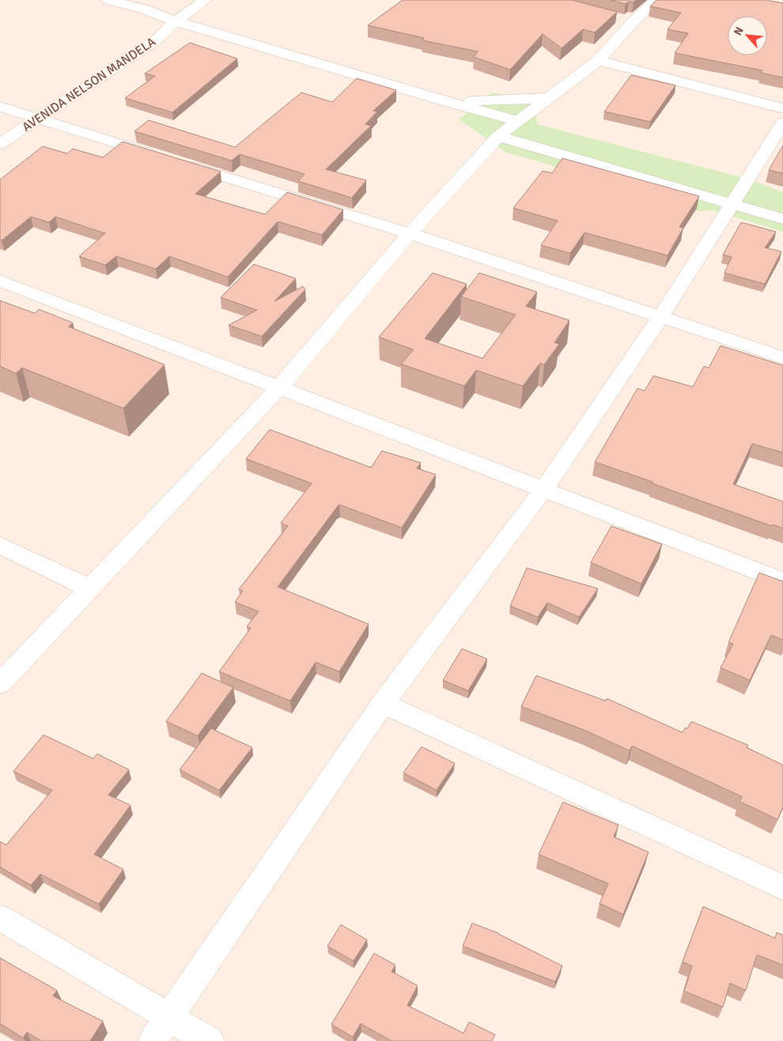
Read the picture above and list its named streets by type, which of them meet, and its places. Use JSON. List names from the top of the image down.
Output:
{
  "streets": {
    "street": ["AVENIDA NELSON MANDELA"]
  },
  "north": "top left"
}
